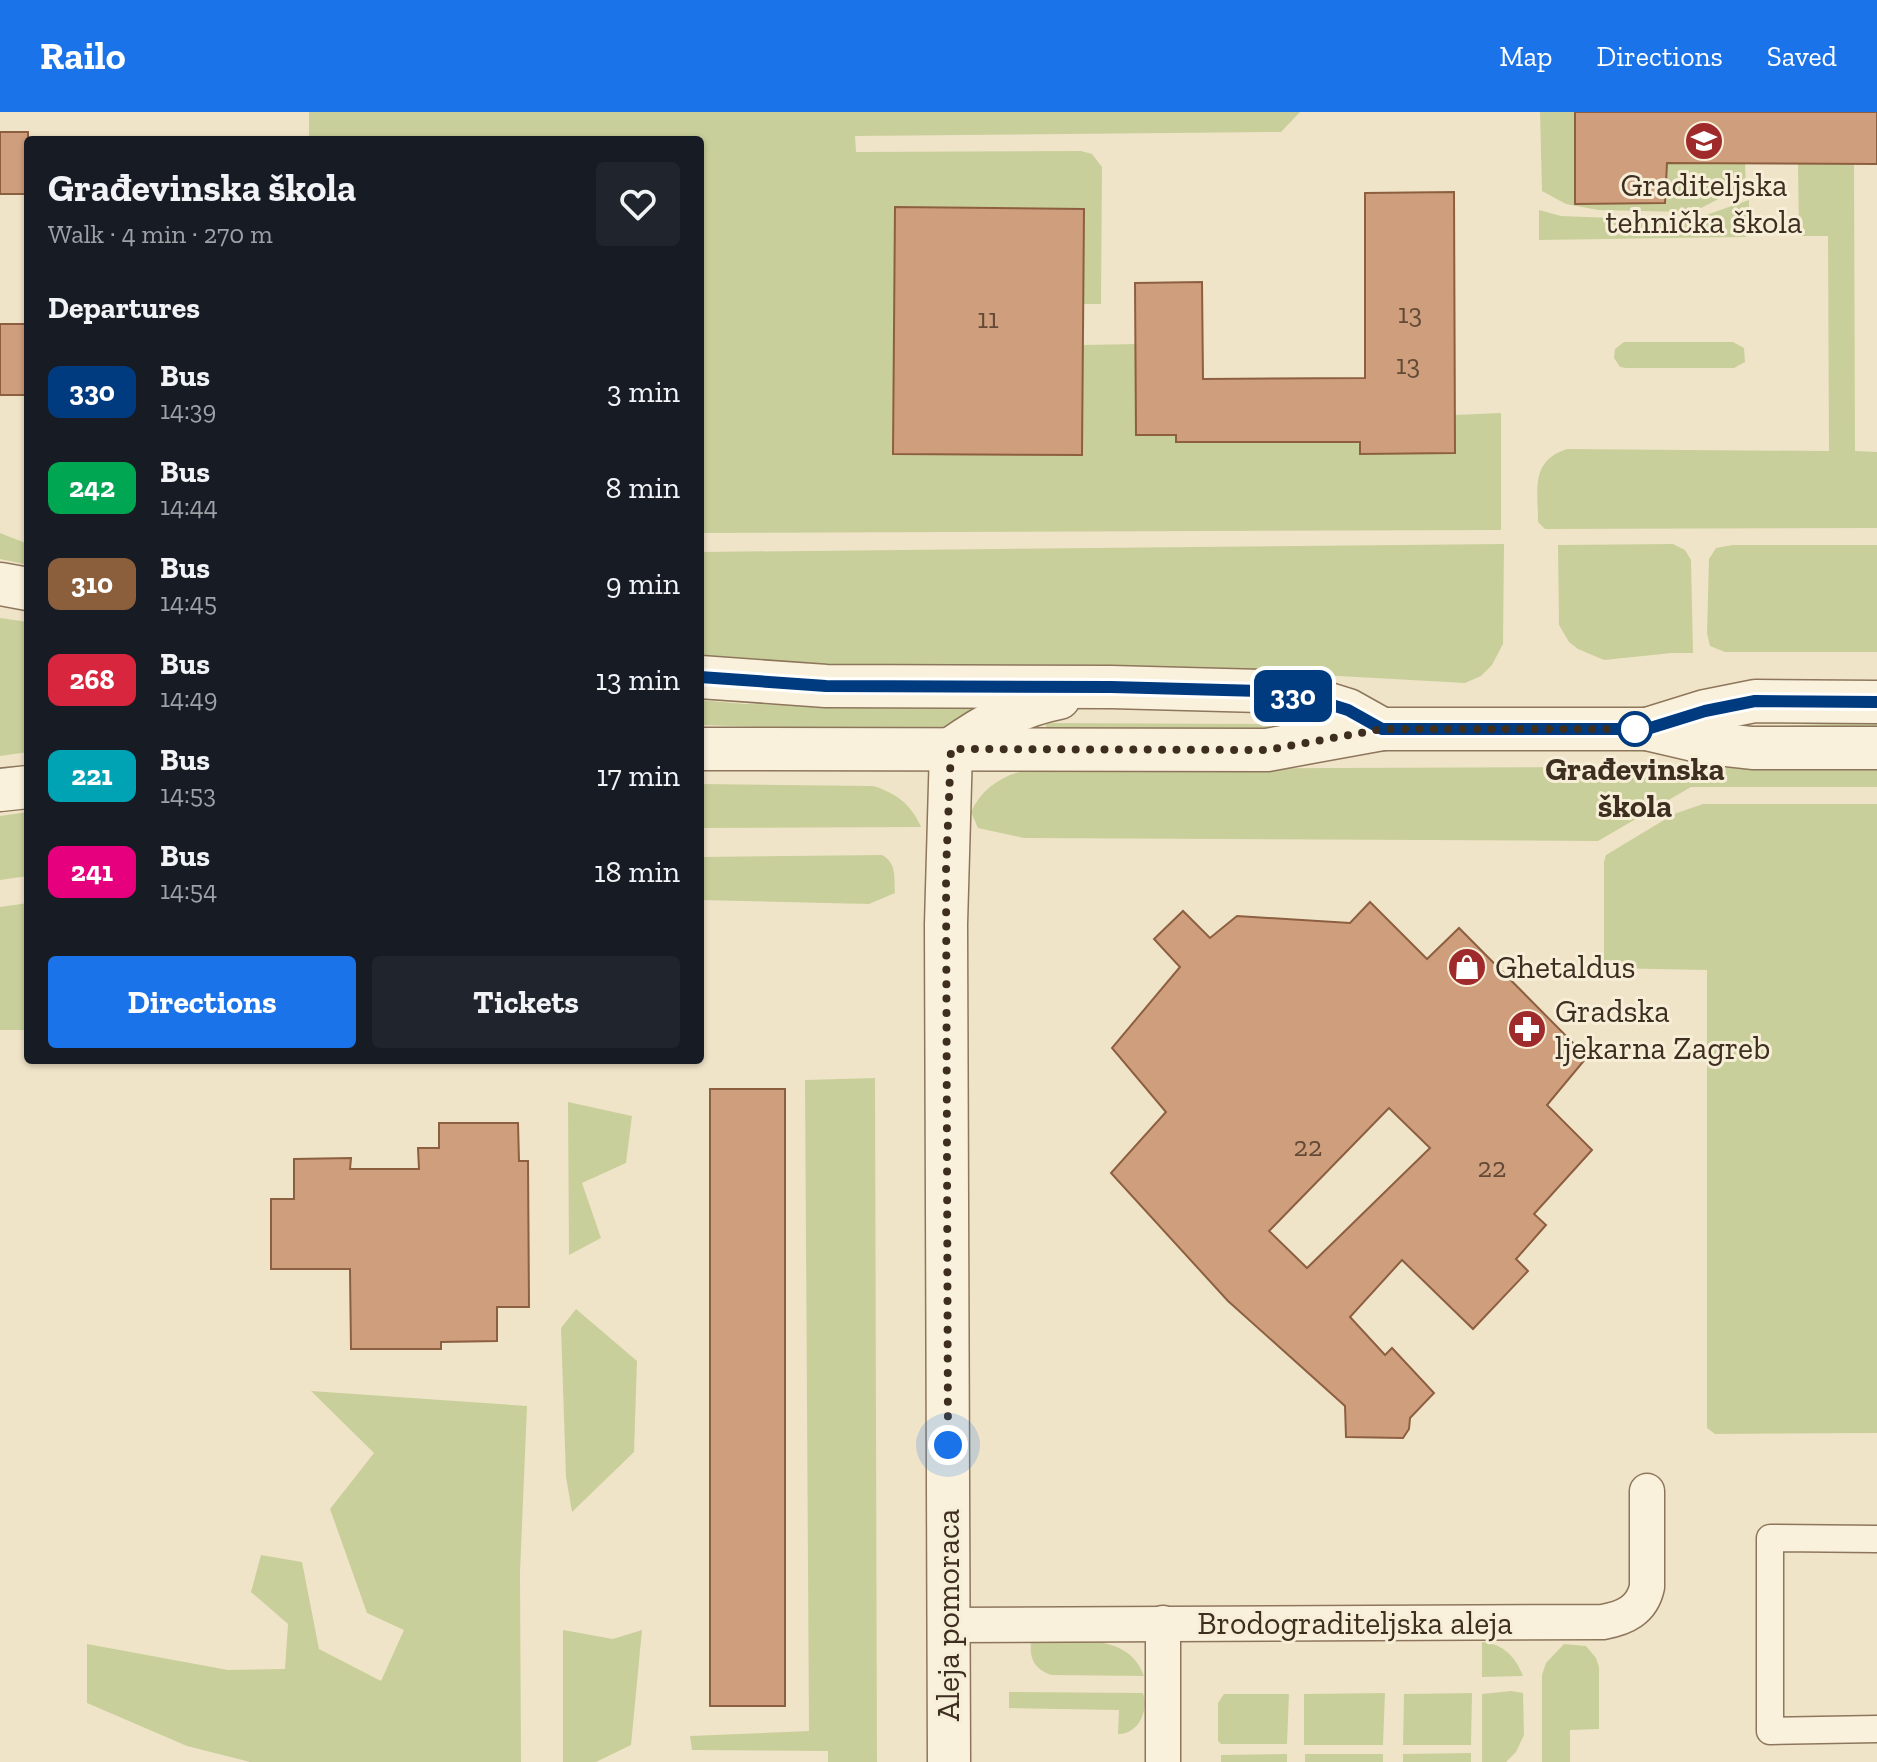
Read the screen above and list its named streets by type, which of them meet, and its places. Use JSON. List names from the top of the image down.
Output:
{
  "streets": {
    "street": ["Aleja pomoraca", "Brodograditeljska aleja"]
  },
  "crossings": [
    ["Aleja pomoraca", "Brodograditeljska aleja"]
  ],
  "places": {
    "school or university": ["Graditeljska tehnička škola"],
    "other": ["Građevinska škola"],
    "shop": ["Ghetaldus"],
    "pharmacy": ["Gradska ljekarna Zagreb"]
  },
  "lines": ["bus line 330"],
  "house_numbers": [
    "13",
    "11",
    "13",
    "22",
    "22"
  ],
  "page": {
    "header": "Railo",
    "nav": ["Map", "Directions", "Saved"],
    "on_map": "330",
    "heading": [
      ["Građevinska škola", "Walk · 4 min · 270 m"],
      "Departures"
    ],
    "list": [
      {
        "mark": "330",
        "name": "Bus",
        "note": "14:39",
        "value": "3 min"
      },
      {
        "mark": "242",
        "name": "Bus",
        "note": "14:44",
        "value": "8 min"
      },
      {
        "mark": "310",
        "name": "Bus",
        "note": "14:45",
        "value": "9 min"
      },
      {
        "mark": "268",
        "name": "Bus",
        "note": "14:49",
        "value": "13 min"
      },
      {
        "mark": "221",
        "name": "Bus",
        "note": "14:53",
        "value": "17 min"
      },
      {
        "mark": "241",
        "name": "Bus",
        "note": "14:54",
        "value": "18 min"
      }
    ],
    "buttons": ["Directions", "Tickets"]
  }
}
